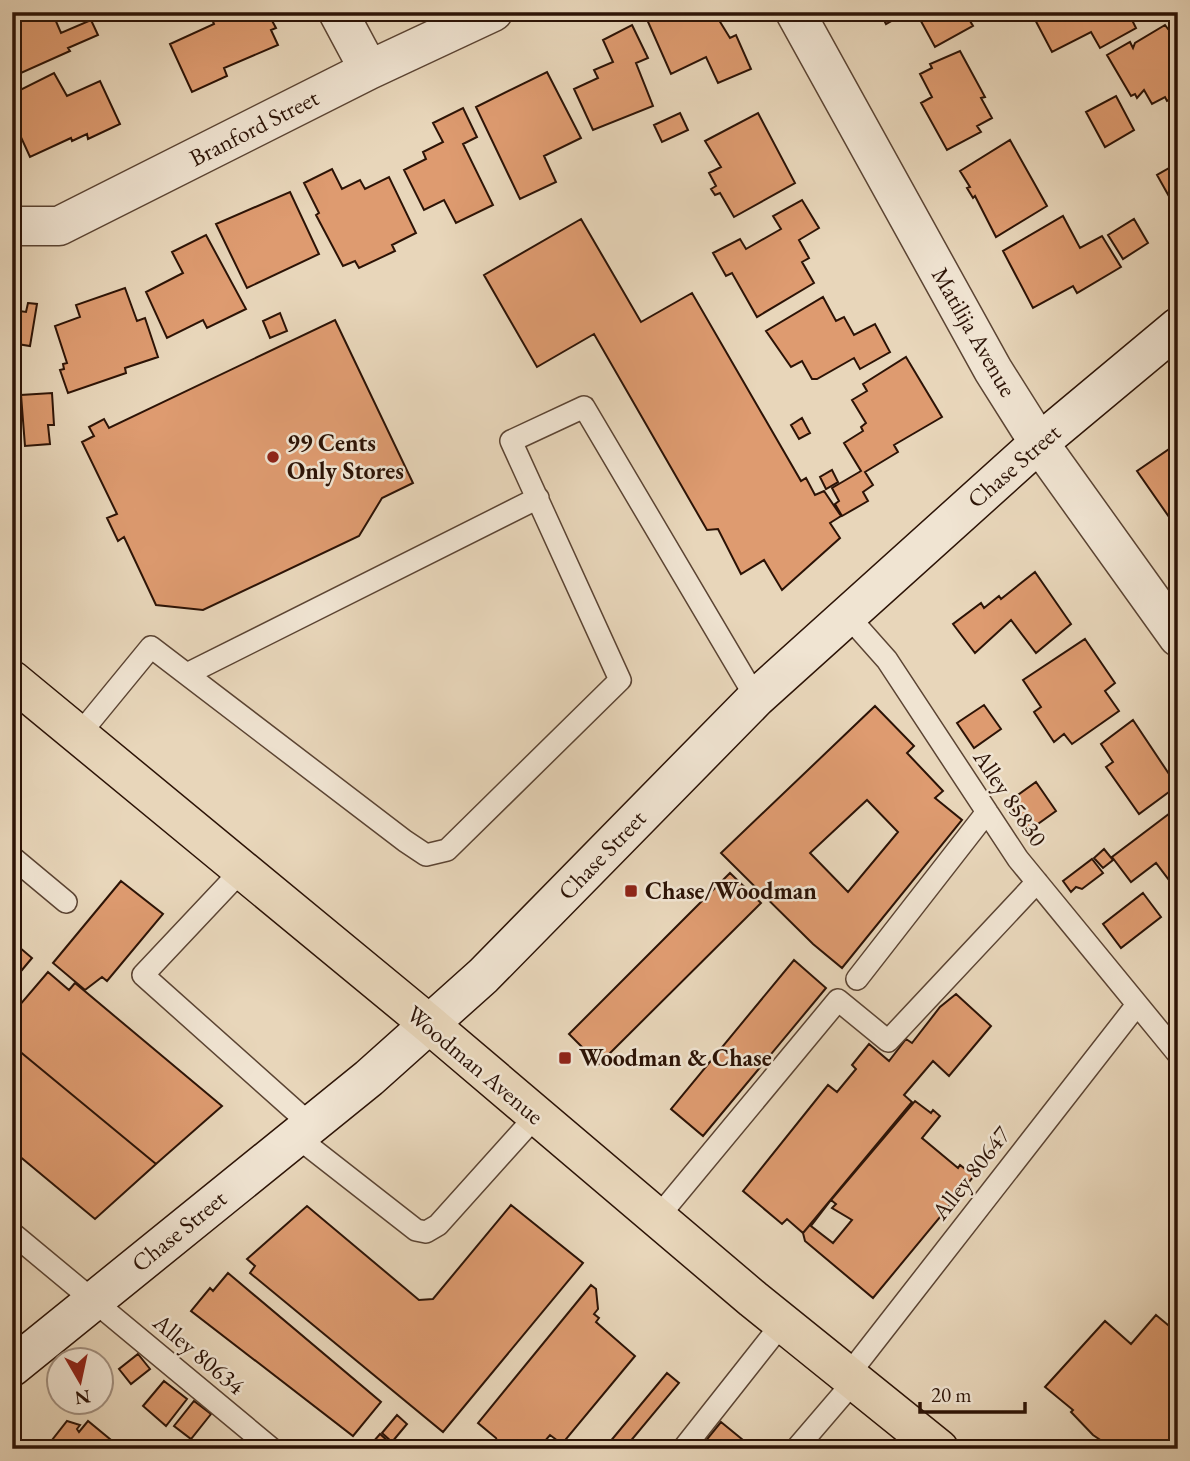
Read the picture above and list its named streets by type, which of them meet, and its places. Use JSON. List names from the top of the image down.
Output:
{
  "streets": {
    "main road": ["Woodman Avenue"],
    "street": ["Branford Street", "Matilija Avenue", "Chase Street"],
    "lane": ["Alley 85830", "Alley 80647", "Alley 80634"]
  },
  "crossings": [
    ["Matilija Avenue", "Chase Street"],
    ["Chase Street", "Alley 85830"],
    ["Chase Street", "Woodman Avenue"],
    ["Chase Street", "Alley 80634"],
    ["Alley 85830", "Alley 80647"],
    ["Woodman Avenue", "Alley 80647"]
  ],
  "places": {
    "other": ["99 Cents Only Stores"],
    "transit": ["Chase/Woodman", "Woodman & Chase"]
  },
  "scale_bar": "20 m",
  "north": "bottom"
}
